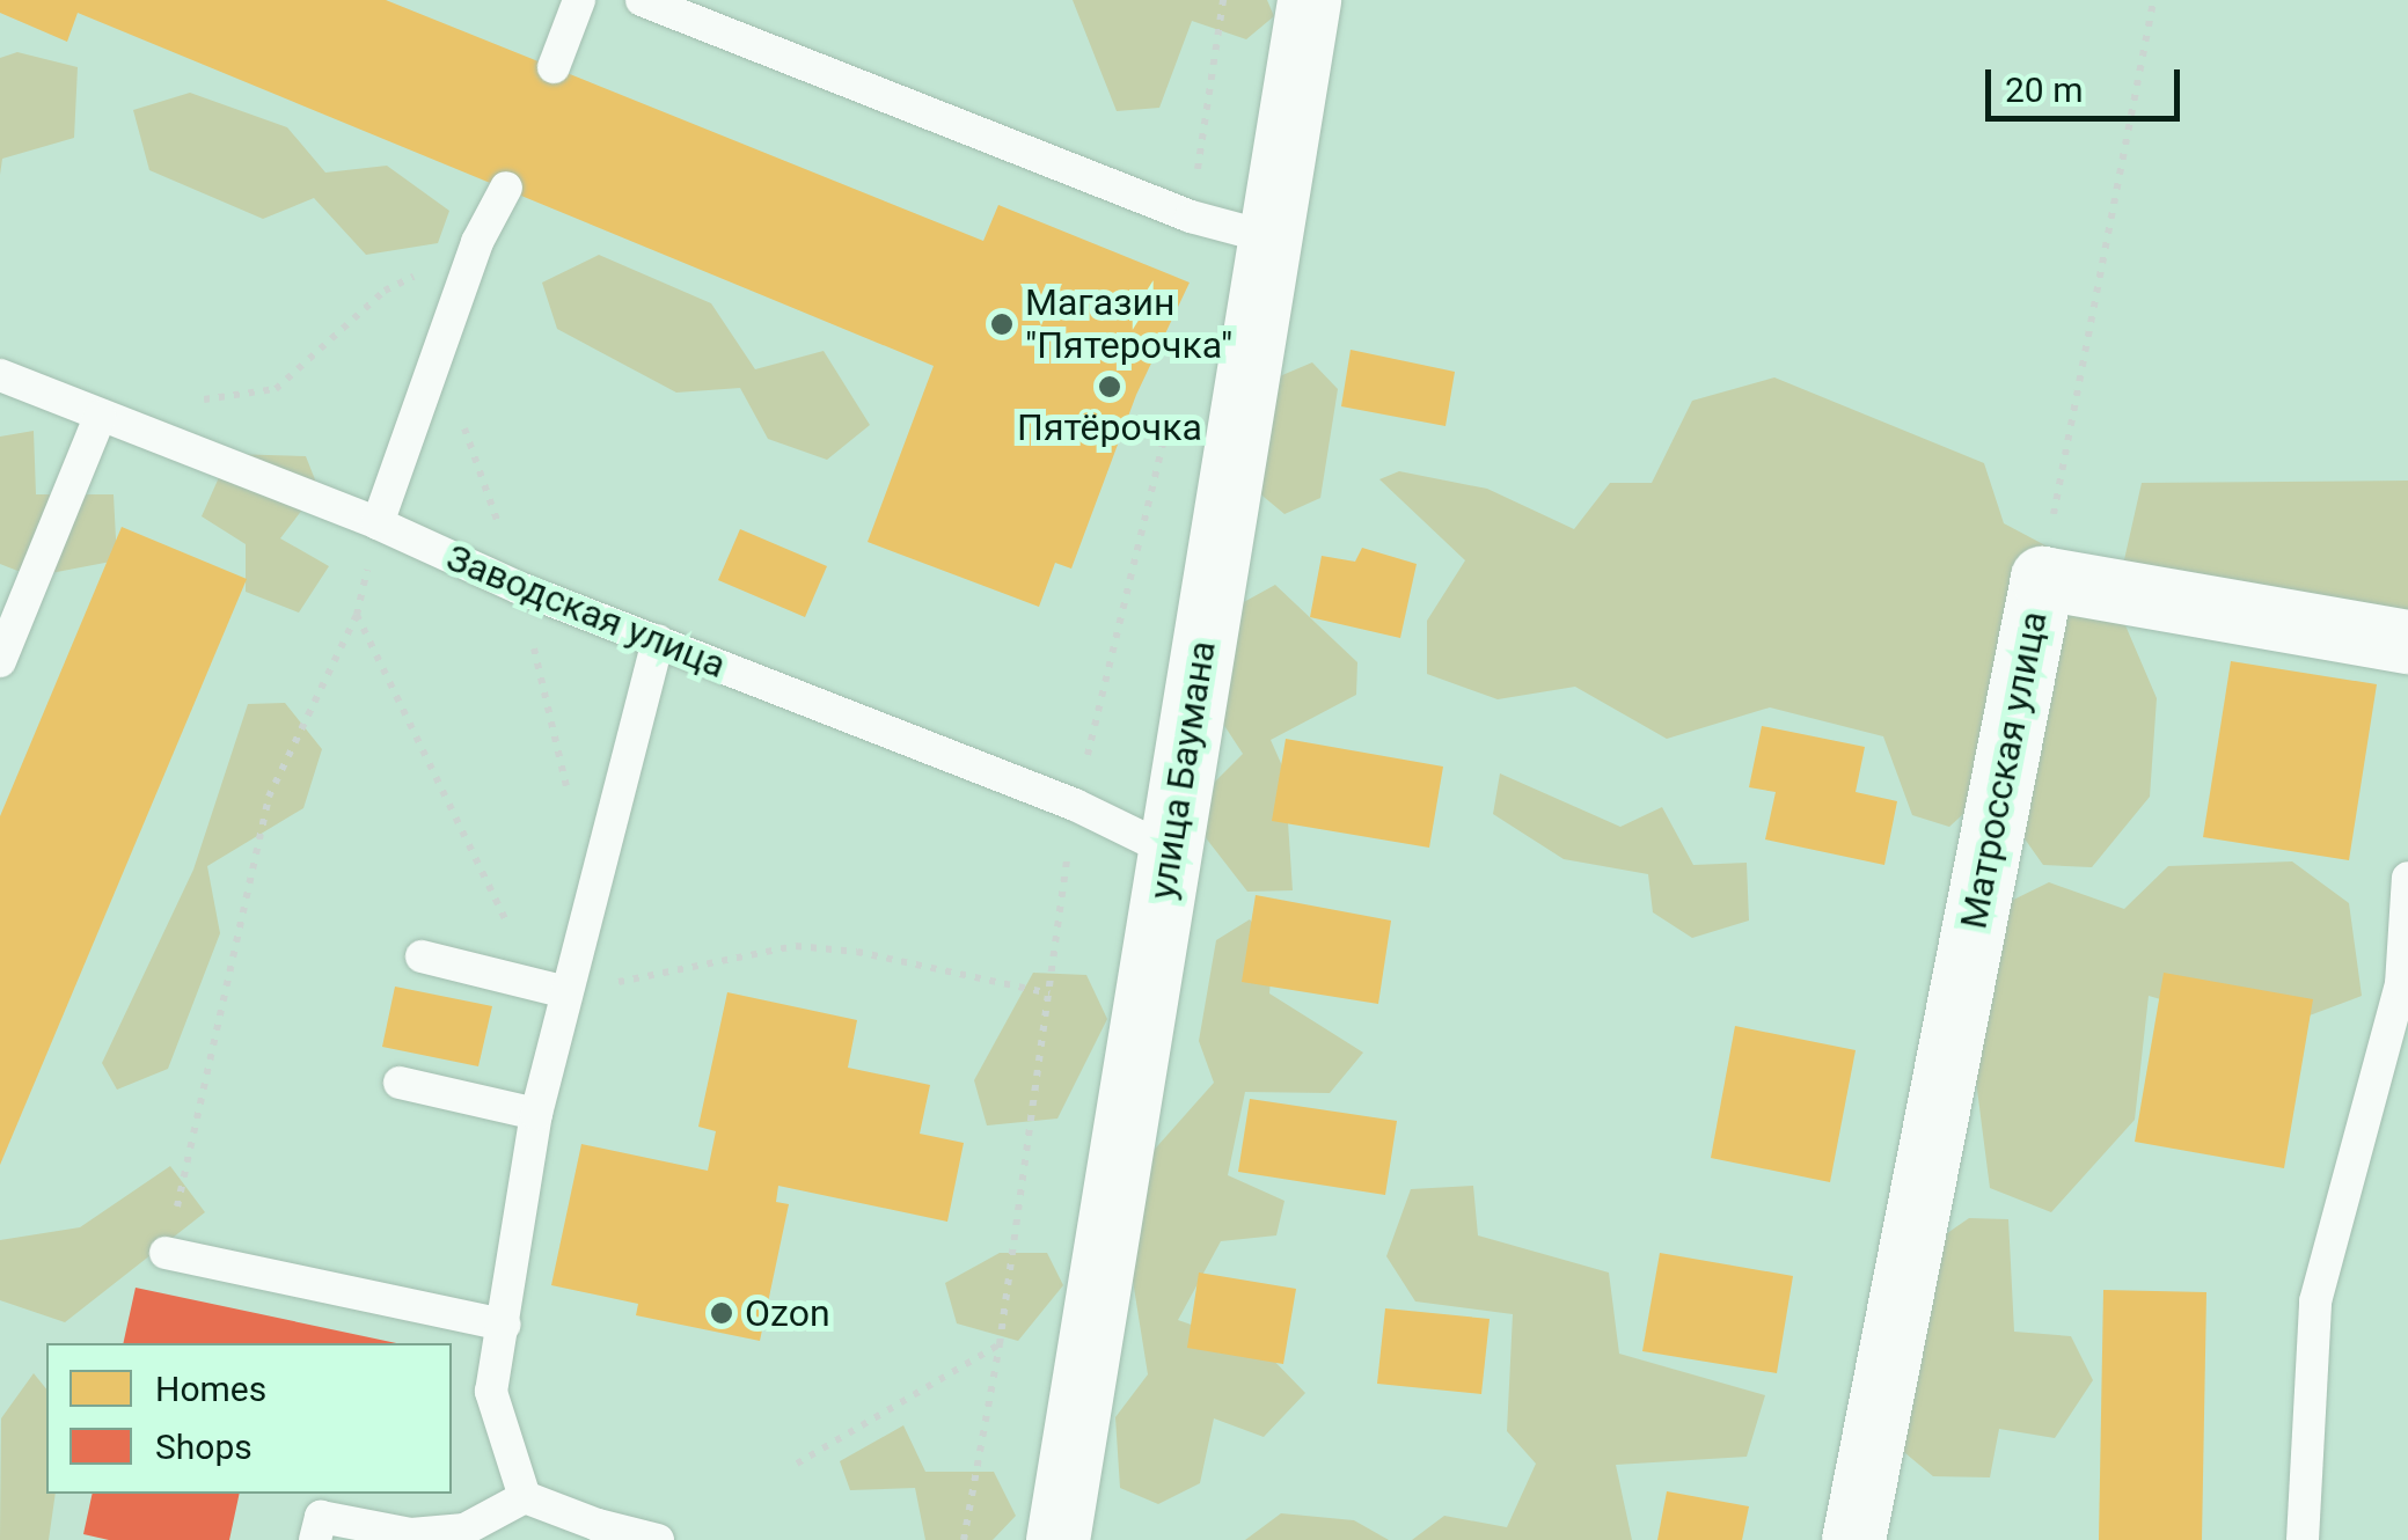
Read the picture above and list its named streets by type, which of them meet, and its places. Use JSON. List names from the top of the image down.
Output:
{
  "streets": {
    "street": ["улица Баумана", "Матросская улица"],
    "lane": ["Заводская улица"]
  },
  "crossings": [
    ["Заводская улица", "улица Баумана"]
  ],
  "places": ["Магазин \"Пятерочка\"", "Пятёрочка", "Ozon"],
  "legend": ["Homes", "Shops"],
  "scale_bar": "20 m"
}
